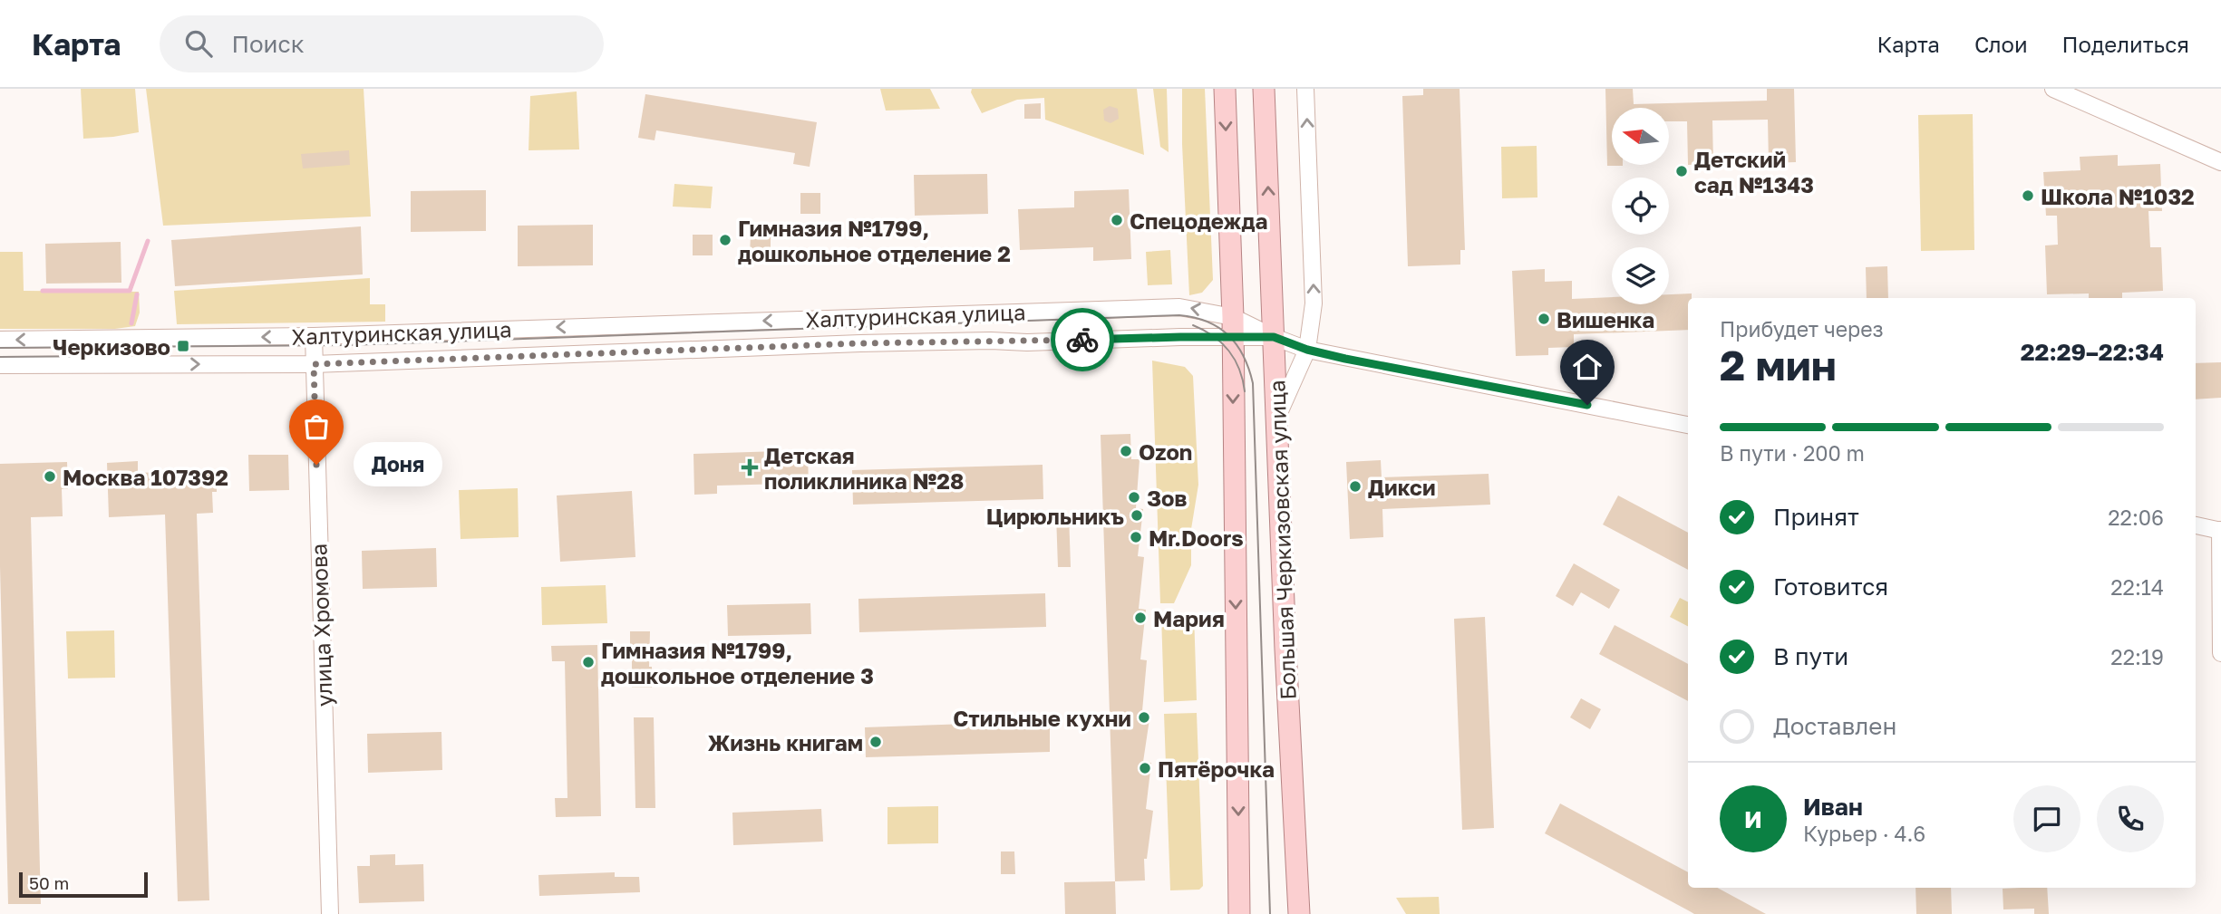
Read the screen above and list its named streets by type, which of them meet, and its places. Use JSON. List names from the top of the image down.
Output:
{
  "streets": {
    "main road": ["Большая Черкизовская улица"],
    "street": ["Халтуринская улица", "улица Хромова"]
  },
  "crossings": [
    ["Халтуринская улица", "Большая Черкизовская улица"],
    ["Халтуринская улица", "улица Хромова"]
  ],
  "places": {
    "other": [
      "Детский сад №1343",
      "Школа №1032",
      "Спецодежда",
      "Гимназия №1799, дошкольное отделение 2",
      "Вишенка",
      "Ozon",
      "Доня",
      "Москва 107392",
      "Дикси",
      "Зов",
      "Цирюльникъ",
      "Mr.Doors",
      "Мария",
      "Гимназия №1799, дошкольное отделение 3",
      "Стильные кухни",
      "Жизнь книгам",
      "Пятёрочка"
    ],
    "transit": ["Черкизово"],
    "health": ["Детская поликлиника №28"]
  },
  "scale_bar": "50 m",
  "north": "left",
  "page": {
    "header": "Карта",
    "search": "Поиск",
    "nav": ["Карта", "Слои", "Поделиться"],
    "heading": ["2 мин", "Прибудет через", "22:29–22:34"],
    "panel": ["Иван", "Курьер · 4.6"],
    "bar": "В пути · 200 m",
    "bubble": "Доня",
    "list": [
      ["Принят", "22:06"],
      ["Готовится", "22:14"],
      ["В пути", "22:19"],
      "Доставлен"
    ],
    "round": "И",
    "scale": "50 m"
  }
}
